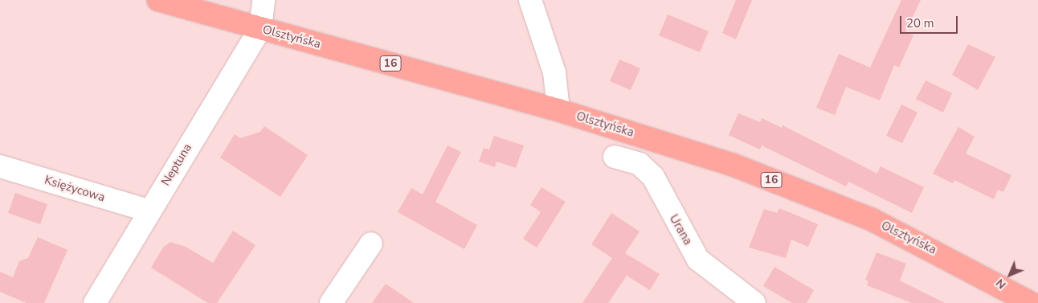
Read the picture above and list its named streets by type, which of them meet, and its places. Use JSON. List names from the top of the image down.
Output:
{
  "streets": {
    "main road": ["Olsztyńska", "16"],
    "street": ["Neptuna", "Księżycowa", "Urana"]
  },
  "crossings": [
    ["Olsztyńska", "Neptuna"],
    ["Neptuna", "Księżycowa"]
  ],
  "scale_bar": "20 m",
  "north": "bottom left"
}
